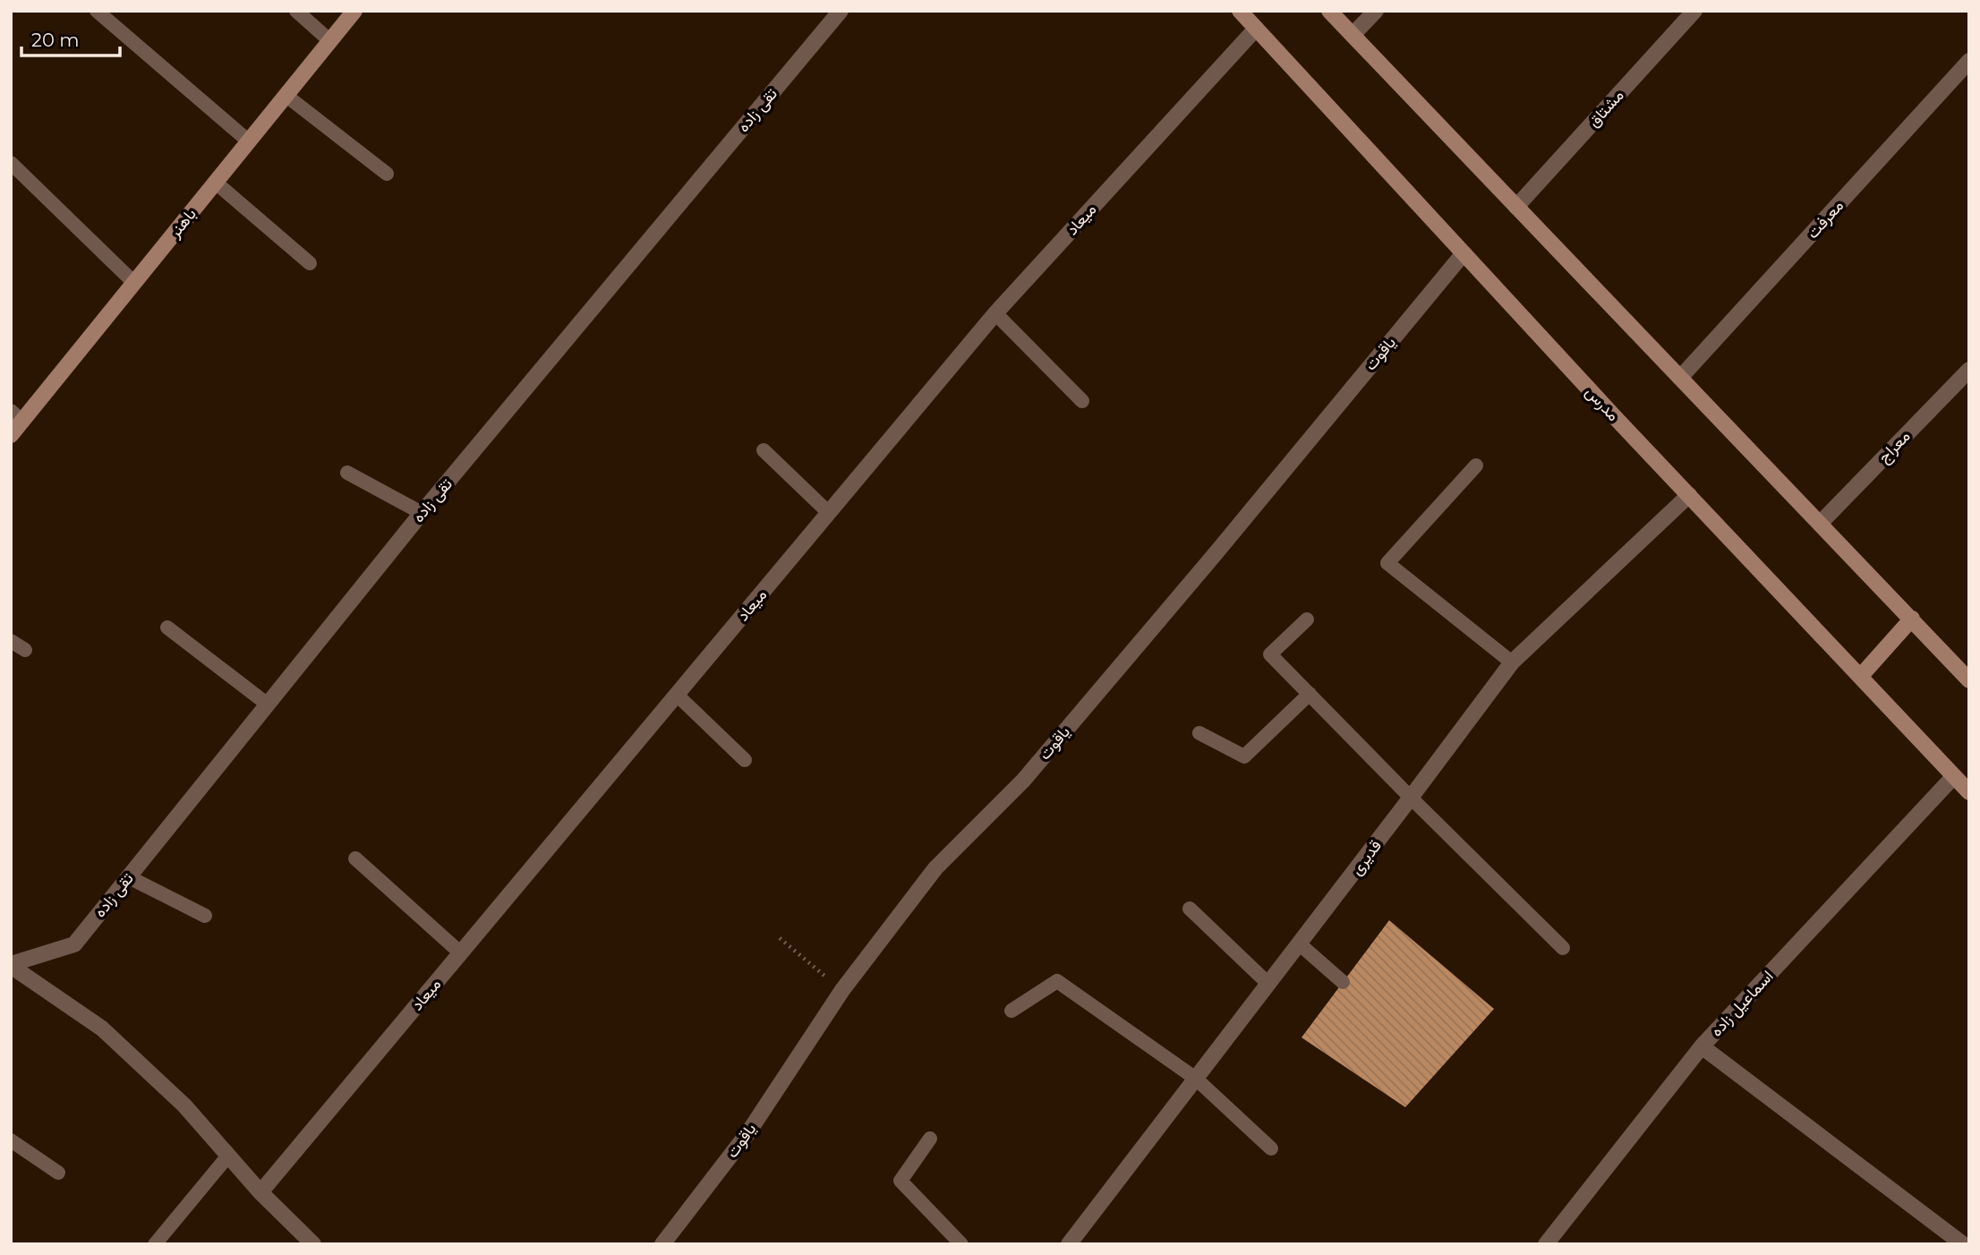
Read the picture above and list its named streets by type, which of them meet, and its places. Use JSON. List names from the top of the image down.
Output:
{
  "streets": {
    "street": [
      "مشتاق",
      "تقی زاده",
      "میعاد",
      "معرفت",
      "باهنر",
      "یاقوت",
      "مدرس",
      "معراج",
      "قدیری",
      "اسماعیل زاده"
    ]
  },
  "crossings": [
    ["میعاد", "مدرس"],
    ["یاقوت", "مدرس"],
    ["مدرس", "قدیری"],
    ["مدرس", "اسماعیل زاده"]
  ],
  "scale_bar": "20 m"
}
